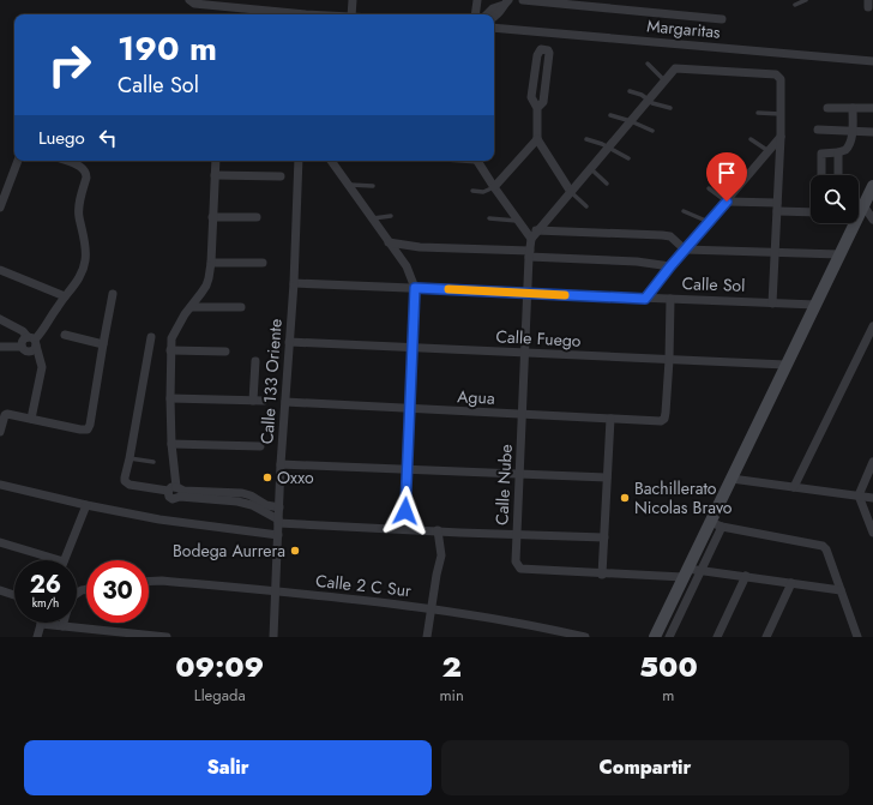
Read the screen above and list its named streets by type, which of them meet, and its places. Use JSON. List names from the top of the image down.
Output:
{
  "streets": {
    "street": [
      "Margaritas",
      "Calle Sol",
      "Calle Fuego",
      "Calle 133 Oriente",
      "Agua",
      "Calle Nube",
      "Calle 2 C Sur"
    ]
  },
  "crossings": [
    ["Calle Sol", "Calle 133 Oriente"],
    ["Calle Sol", "Calle Nube"],
    ["Calle Fuego", "Calle 133 Oriente"],
    ["Calle Fuego", "Agua"],
    ["Calle Fuego", "Calle Nube"],
    ["Calle 133 Oriente", "Agua"],
    ["Calle 133 Oriente", "Calle 2 C Sur"],
    ["Agua", "Calle Nube"]
  ],
  "places": ["Oxxo", "Bachillerato Nicolas Bravo", "Bodega Aurrera"],
  "page": {
    "turn": ["190 m", "Calle Sol"],
    "then": "Luego",
    "speed": "26 km/h",
    "limit": "30",
    "eta": [
      "09:09",
      "Llegada",
      "2",
      "min",
      "500",
      "m"
    ],
    "buttons": ["Salir", "Compartir"]
  }
}
